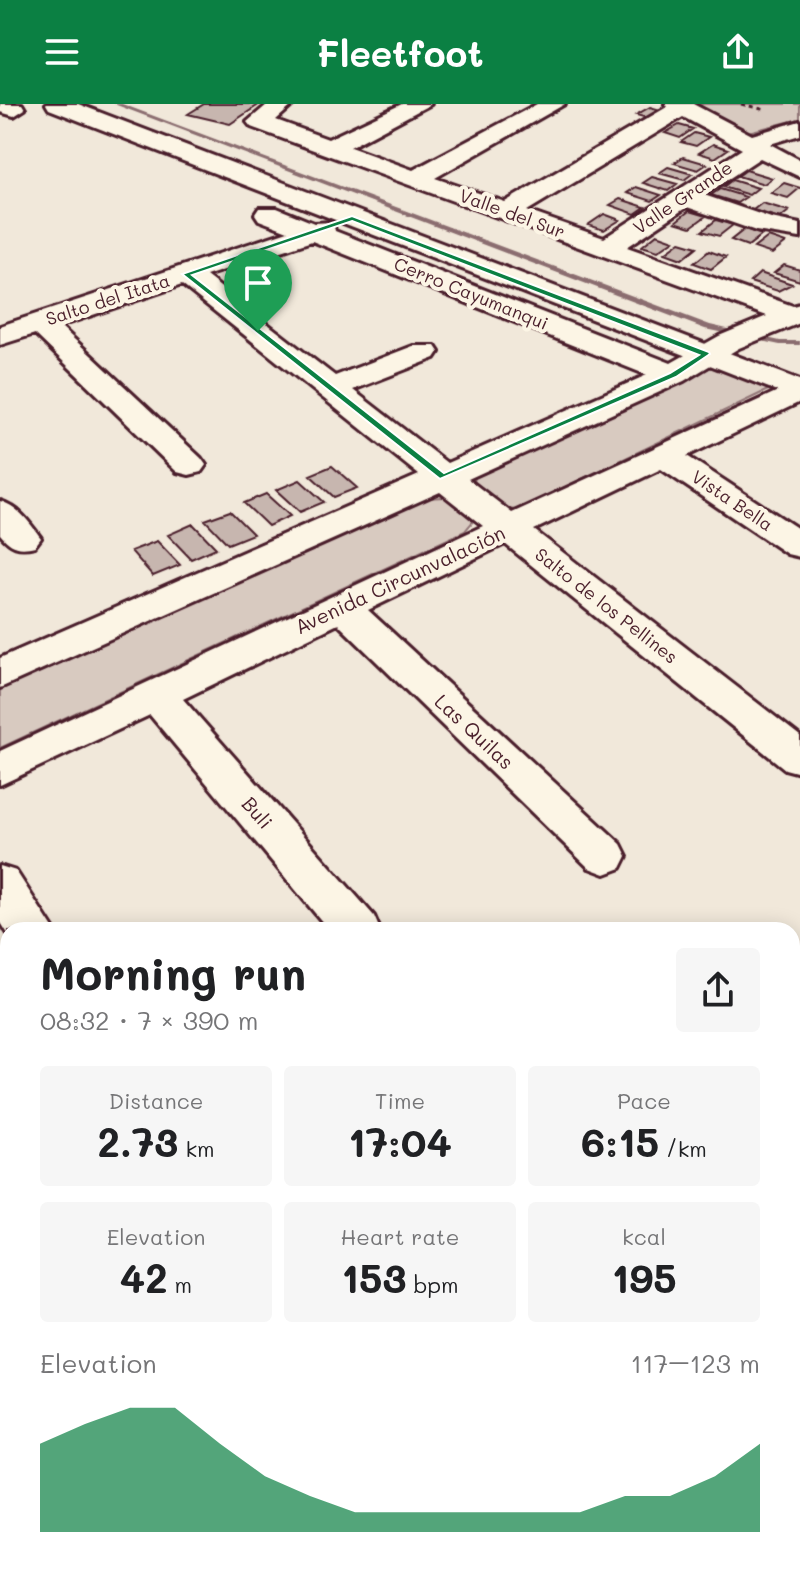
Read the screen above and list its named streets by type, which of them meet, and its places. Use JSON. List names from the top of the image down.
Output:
{
  "streets": {
    "street": [
      "Valle Grande",
      "Valle del Sur",
      "Cerro Cayumanqui",
      "Salto del Itata",
      "Vista Bella",
      "Avenida Circunvalación",
      "Salto de los Pellines",
      "Las Quilas",
      "Buli"
    ]
  },
  "crossings": [
    ["Valle Grande", "Valle del Sur"],
    ["Cerro Cayumanqui", "Salto del Itata"],
    ["Salto del Itata", "Salto de los Pellines"],
    ["Vista Bella", "Avenida Circunvalación"],
    ["Avenida Circunvalación", "Salto de los Pellines"],
    ["Avenida Circunvalación", "Las Quilas"],
    ["Avenida Circunvalación", "Buli"]
  ],
  "page": {
    "header": "Fleetfoot",
    "heading": ["Morning run", "08:32 · 7 × 390 m"],
    "stats": [
      ["Distance", "2.73 km"],
      ["Time", "17:04"],
      ["Pace", "6:15 /km"],
      ["Elevation", "42 m"],
      ["Heart rate", "153 bpm"],
      ["kcal", "195"]
    ],
    "chart": ["Elevation", "117–123 m"]
  }
}
